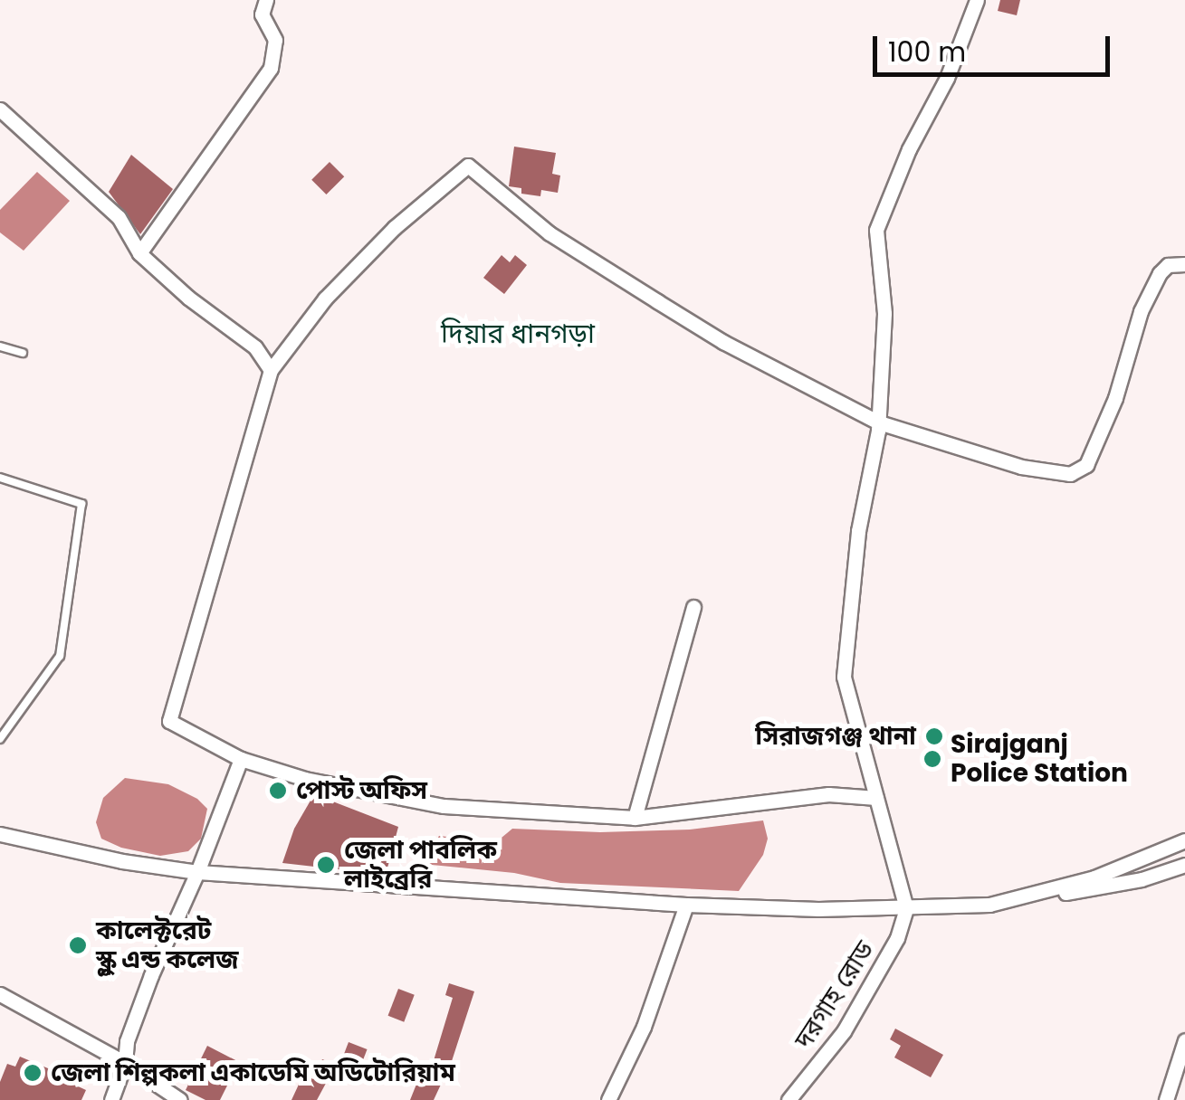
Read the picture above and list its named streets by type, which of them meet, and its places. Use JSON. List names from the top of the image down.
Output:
{
  "streets": {
    "street": ["দরগাহ রোড"]
  },
  "districts": ["দিয়ার ধানগড়া"],
  "places": [
    "সিরাজগঞ্জ থানা",
    "Sirajganj Police Station",
    "পোস্ট অফিস",
    "জেলা পাবলিক লাইব্রেরি",
    "কালেক্টরেট স্কুল এন্ড কলেজ",
    "জেলা শিল্পকলা একাডেমি অডিটোরিয়াম"
  ],
  "scale_bar": "100 m"
}
